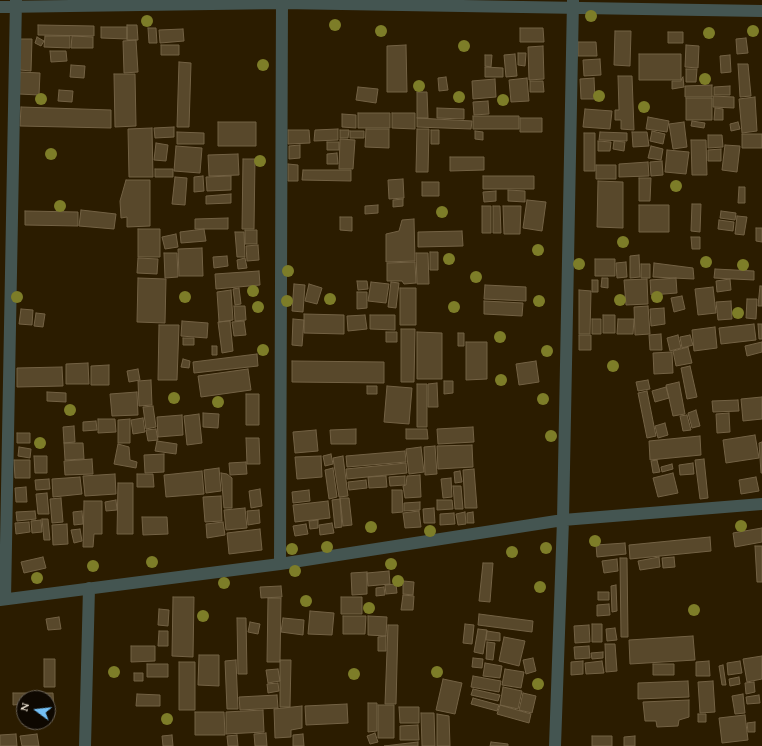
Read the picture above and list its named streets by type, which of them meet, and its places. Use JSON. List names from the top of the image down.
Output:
{
  "north": "left"
}
